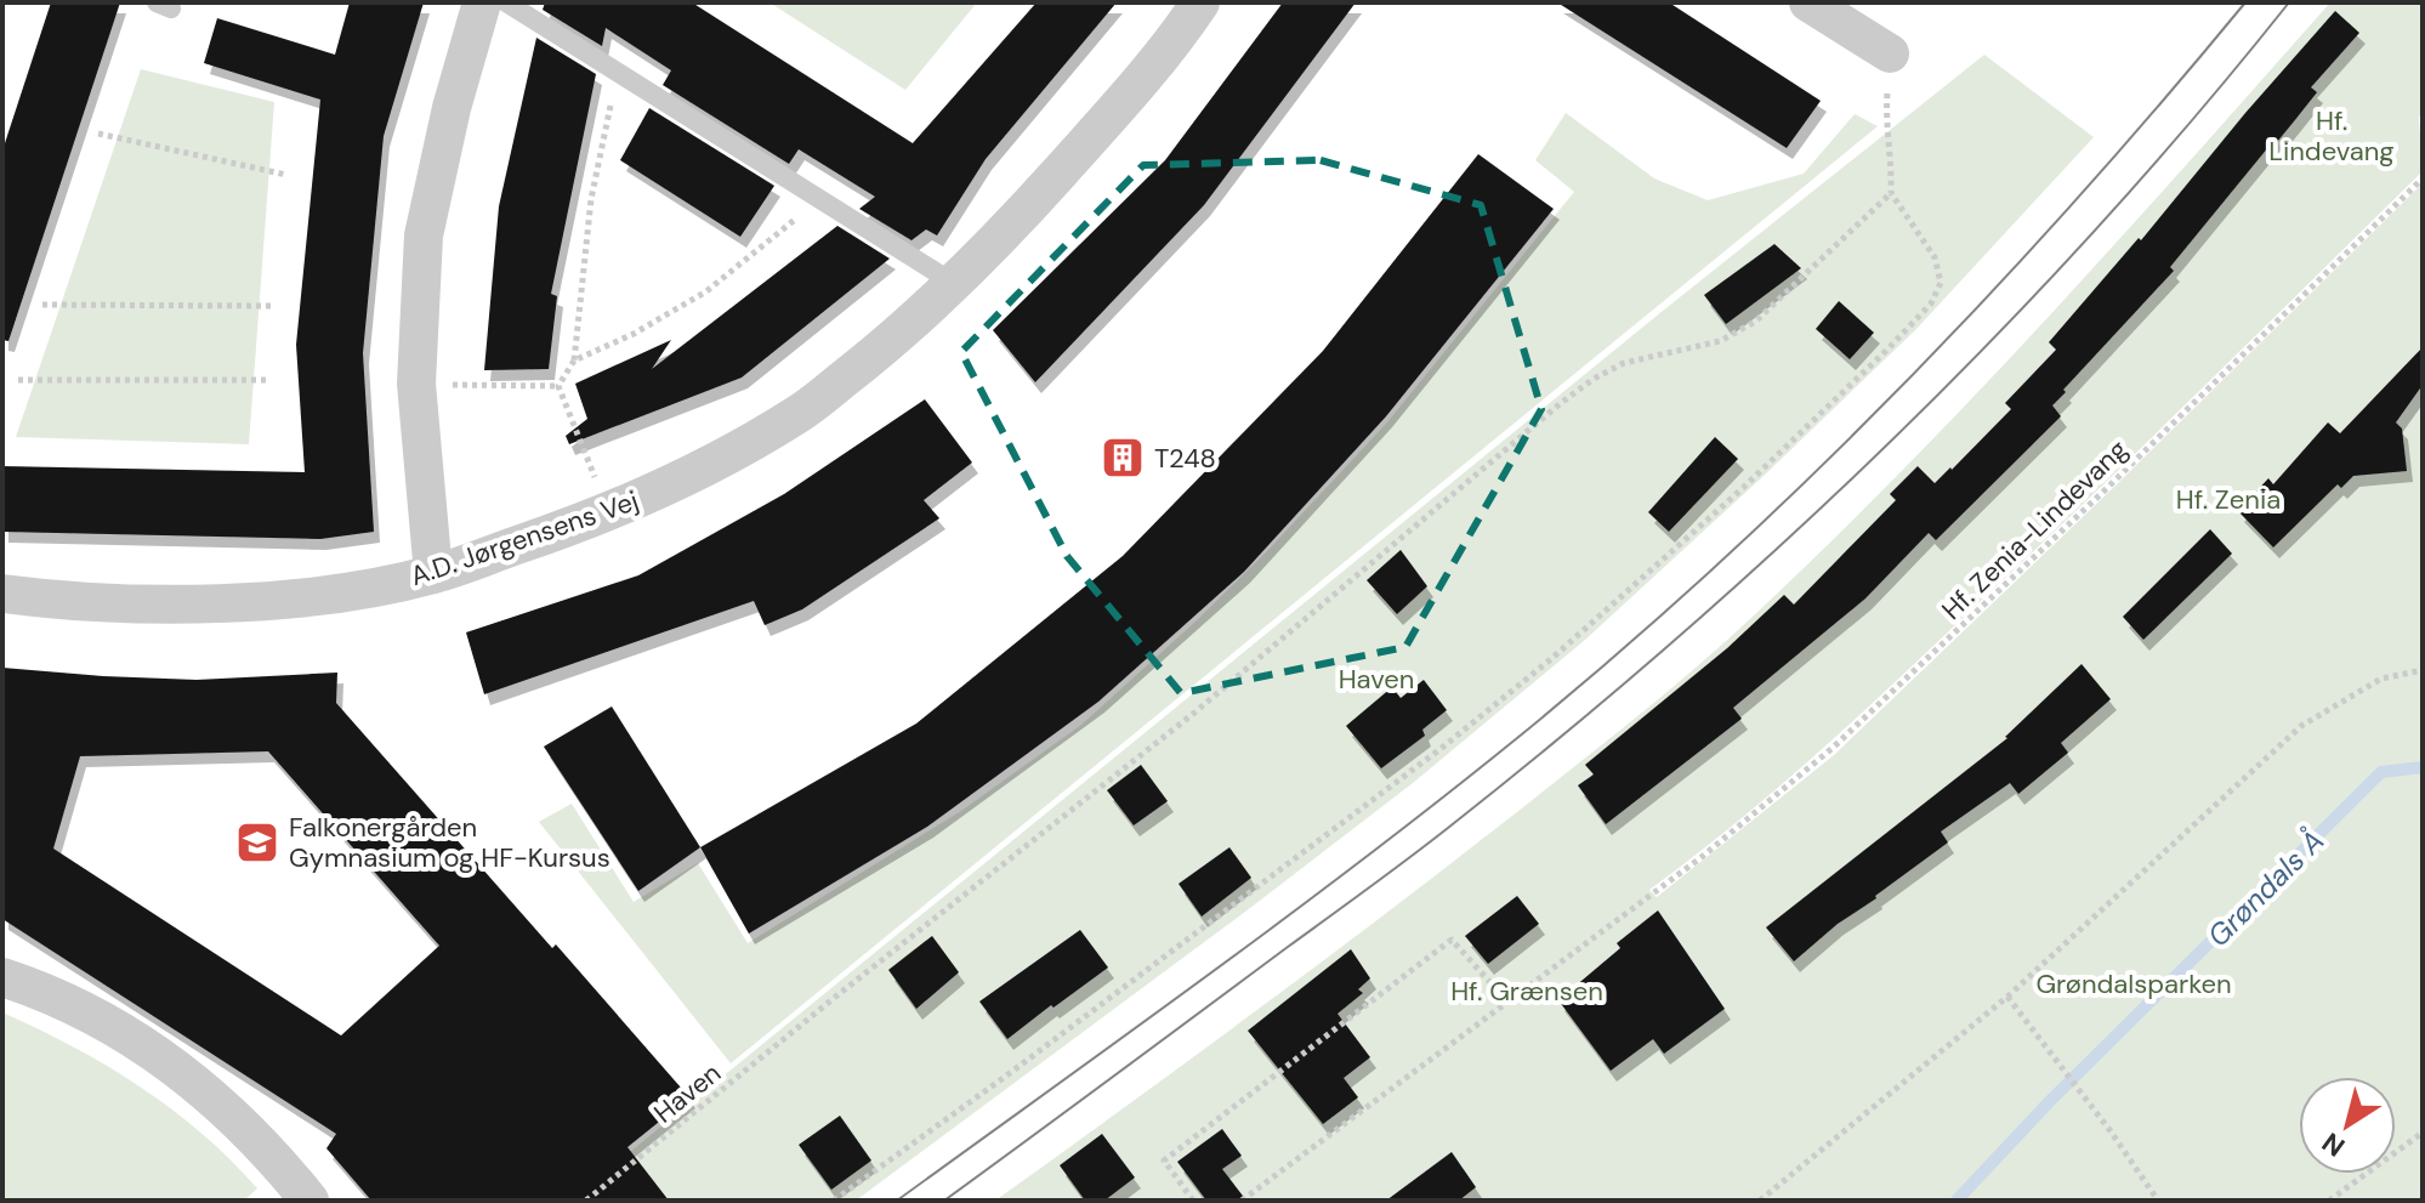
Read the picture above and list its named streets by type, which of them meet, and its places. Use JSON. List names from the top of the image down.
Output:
{
  "streets": {
    "street": ["A.D. Jørgensens Vej"],
    "path": ["Hf. Zenia-Lindevang", "Haven"]
  },
  "water": ["Grøndals Å"],
  "parks": [
    "Hf. Lindevang",
    "Hf. Zenia",
    "Haven",
    "Grøndalsparken",
    "Hf. Grænsen"
  ],
  "places": {
    "building": ["T248"],
    "school or university": ["Falkonergården Gymnasium og HF-Kursus"]
  },
  "north": "bottom left"
}
